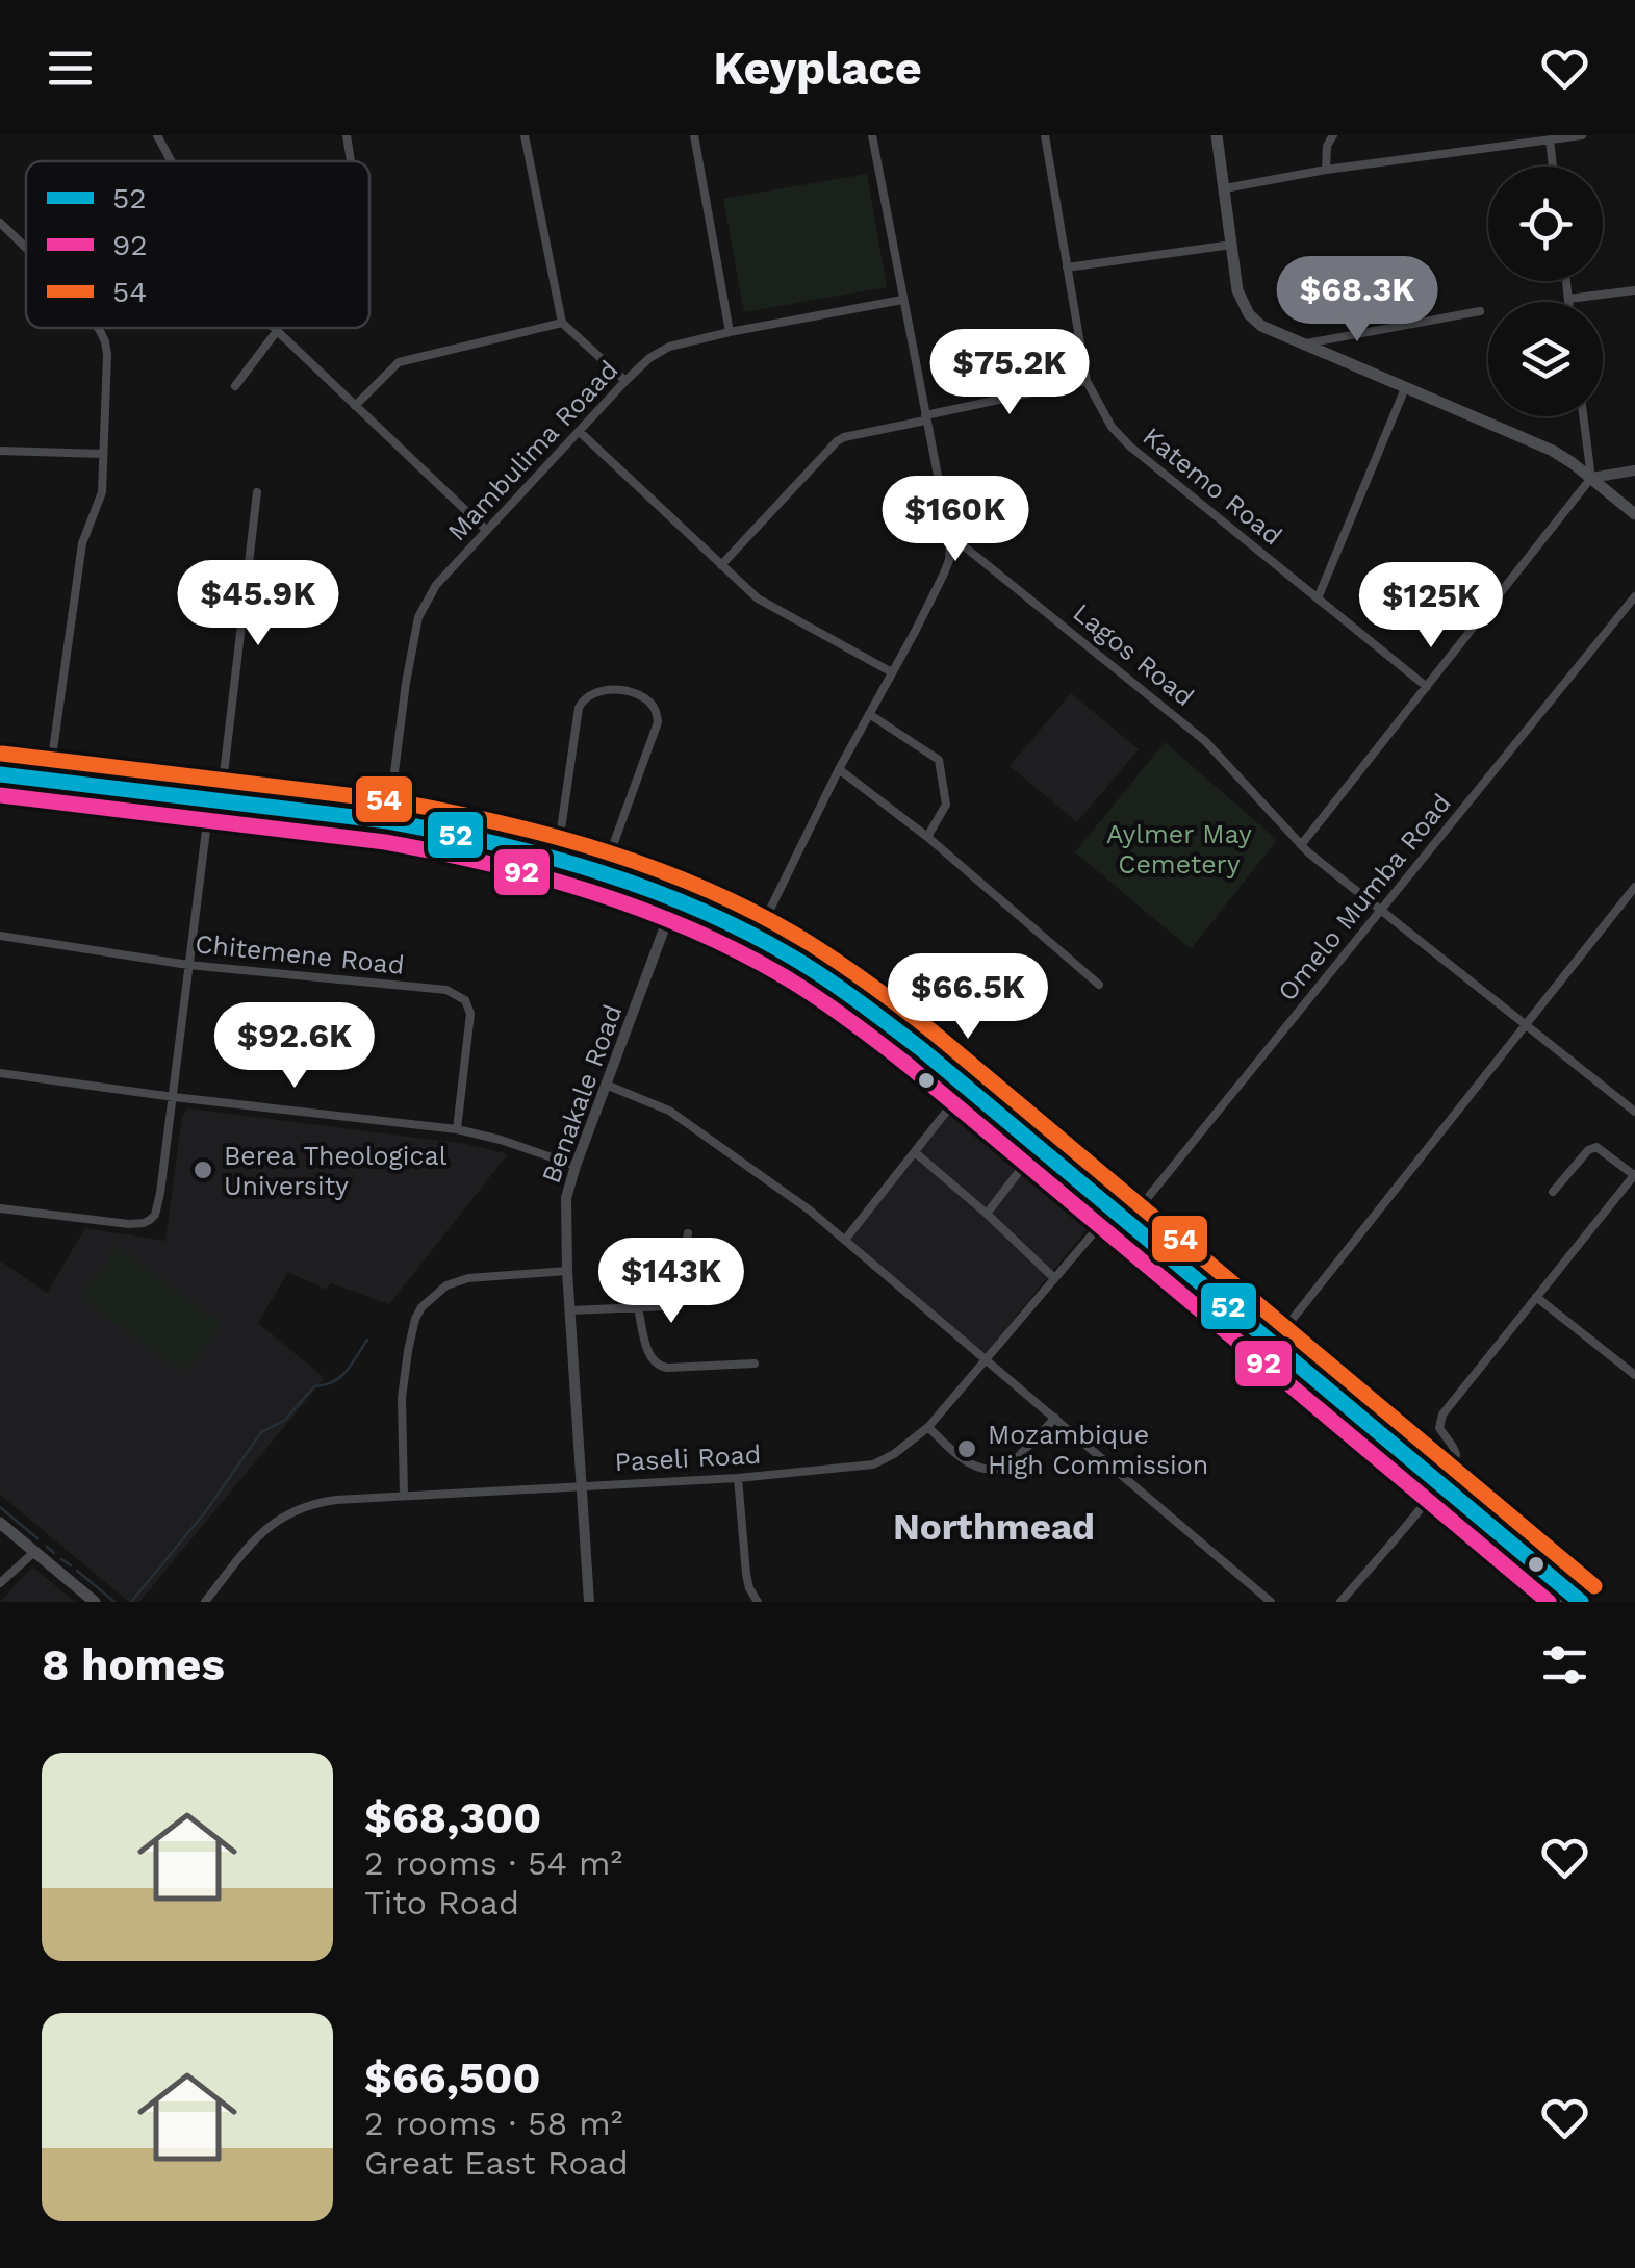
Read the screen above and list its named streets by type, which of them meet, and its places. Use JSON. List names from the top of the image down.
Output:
{
  "streets": {
    "street": [
      "Mambulima Roaad",
      "Katemo Road",
      "Lagos Road",
      "Omelo Mumba Road",
      "Chitemene Road",
      "Benakale Road",
      "Paseli Road"
    ]
  },
  "crossings": [
    ["Lagos Road", "Omelo Mumba Road"],
    ["Benakale Road", "Paseli Road"]
  ],
  "districts": ["Northmead"],
  "parks": ["Aylmer May Cemetery"],
  "places": ["Berea Theological University", "Mozambique High Commission"],
  "lines": ["transit line 54", "transit line 52", "transit line 92"],
  "legend": ["52", "92", "54"],
  "page": {
    "header": "Keyplace",
    "price": [
      "$68.3K",
      "$75.2K",
      "$160K",
      "$45.9K",
      "$125K",
      "$66.5K",
      "$92.6K",
      "$143K"
    ],
    "heading": "8 homes",
    "list": [
      {
        "name": "$68,300",
        "note": "2 rooms · 54 m² · Tito Road"
      },
      {
        "name": "$66,500",
        "note": "2 rooms · 58 m² · Great East Road"
      }
    ]
  }
}
